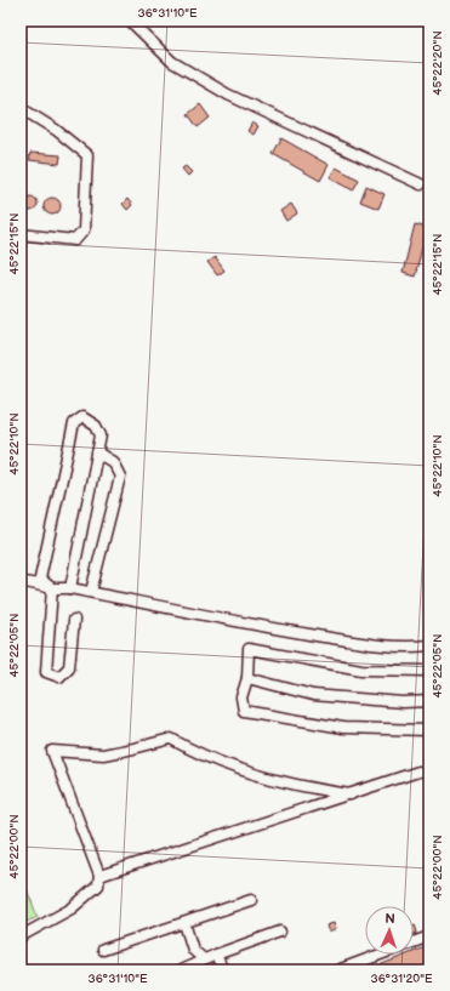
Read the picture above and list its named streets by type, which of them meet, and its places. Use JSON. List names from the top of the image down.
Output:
{
  "north": "top",
  "coordinates": [
    "36°31'10\"E",
    "45°22'20\"N",
    "45°22'15\"N",
    "45°22'10\"N",
    "45°22'05\"N",
    "45°22'00\"N",
    "36°31'20\"E"
  ]
}
